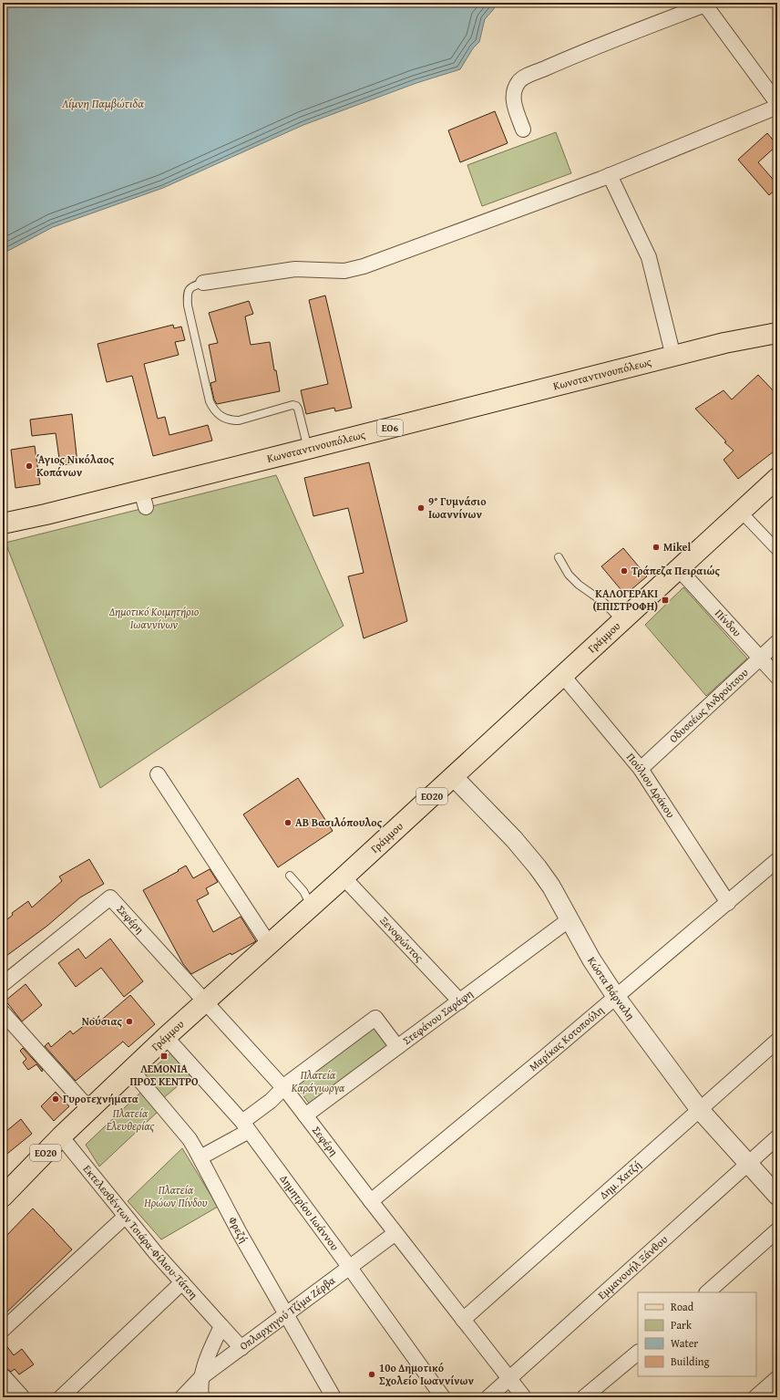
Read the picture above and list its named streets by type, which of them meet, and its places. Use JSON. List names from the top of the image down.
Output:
{
  "streets": {
    "main road": [
      "Κωνσταντινουπόλεως",
      "ΕΟ6",
      "Γράμμου",
      "ΕΟ20"
    ],
    "street": [
      "Πίνδου",
      "Οδυσσέως Ανδρούτσου",
      "Πούλιου Δράκου",
      "Σεφέρη",
      "Ξενοφώντος",
      "Κώστα Βάρναλη",
      "Στεφάνου Σαράφη",
      "Μαρίκας Κοτοπούλη",
      "Δημ. Χατζή",
      "Δημητρίου Ιωάννου",
      "Φρεζή",
      "Εκτελεσθέντων Τσιάρα-Φίλιου-Τάτση",
      "Εμμανουήλ Ξάνθου",
      "Οπλαρχηγού Τζίμα Ζέρβα"
    ]
  },
  "crossings": [
    ["Πίνδου", "Γράμμου"],
    ["Πίνδου", "Οδυσσέως Ανδρούτσου"],
    ["Γράμμου", "Πούλιου Δράκου"],
    ["Γράμμου", "Σεφέρη"],
    ["Γράμμου", "Ξενοφώντος"],
    ["Γράμμου", "Κώστα Βάρναλη"],
    ["Γράμμου", "Δημητρίου Ιωάννου"],
    ["Γράμμου", "Φρεζή"],
    ["Γράμμου", "Εκτελεσθέντων Τσιάρα-Φίλιου-Τάτση"],
    ["Οδυσσέως Ανδρούτσου", "Πούλιου Δράκου"],
    ["Πούλιου Δράκου", "Μαρίκας Κοτοπούλη"],
    ["Σεφέρη", "Στεφάνου Σαράφη"],
    ["Σεφέρη", "Μαρίκας Κοτοπούλη"],
    ["Σεφέρη", "Δημ. Χατζή"],
    ["Σεφέρη", "Εμμανουήλ Ξάνθου"],
    ["Σεφέρη", "Οπλαρχηγού Τζίμα Ζέρβα"],
    ["Ξενοφώντος", "Στεφάνου Σαράφη"],
    ["Κώστα Βάρναλη", "Στεφάνου Σαράφη"],
    ["Κώστα Βάρναλη", "Μαρίκας Κοτοπούλη"],
    ["Κώστα Βάρναλη", "Δημ. Χατζή"],
    ["Κώστα Βάρναλη", "Εμμανουήλ Ξάνθου"],
    ["Δημητρίου Ιωάννου", "Οπλαρχηγού Τζίμα Ζέρβα"],
    ["Φρεζή", "Οπλαρχηγού Τζίμα Ζέρβα"],
    ["Εκτελεσθέντων Τσιάρα-Φίλιου-Τάτση", "Οπλαρχηγού Τζίμα Ζέρβα"]
  ],
  "water": ["Λίμνη Παμβώτιδα"],
  "parks": [
    "Δημοτικό Κοιμητήριο Ιωαννίνων",
    "Πλατεία Καράγιωργα",
    "Πλατεία Ελευθερίας",
    "Πλατεία Ηρώων Πίνδου"
  ],
  "places": {
    "other": [
      "Άγιος Νικόλαος Κοπάνων",
      "9° Γυμνάσιο Ιωαννίνων",
      "Mikel",
      "Τράπεζα Πειραιώς",
      "ΑΒ Βασιλόπουλος",
      "Νούσιας",
      "Γυροτεχνήματα",
      "10ο Δημοτικό Σχολείο Ιωαννίνων"
    ],
    "transit": ["ΚΑΛΟΓΕΡΑΚΙ (ΕΠΙΣΤΡΟΦΗ)", "ΛΕΜΟΝΙΑ ΠΡΟΣ ΚΕΝΤΡΟ"]
  },
  "legend": [
    "Road",
    "Park",
    "Water",
    "Building"
  ]
}
